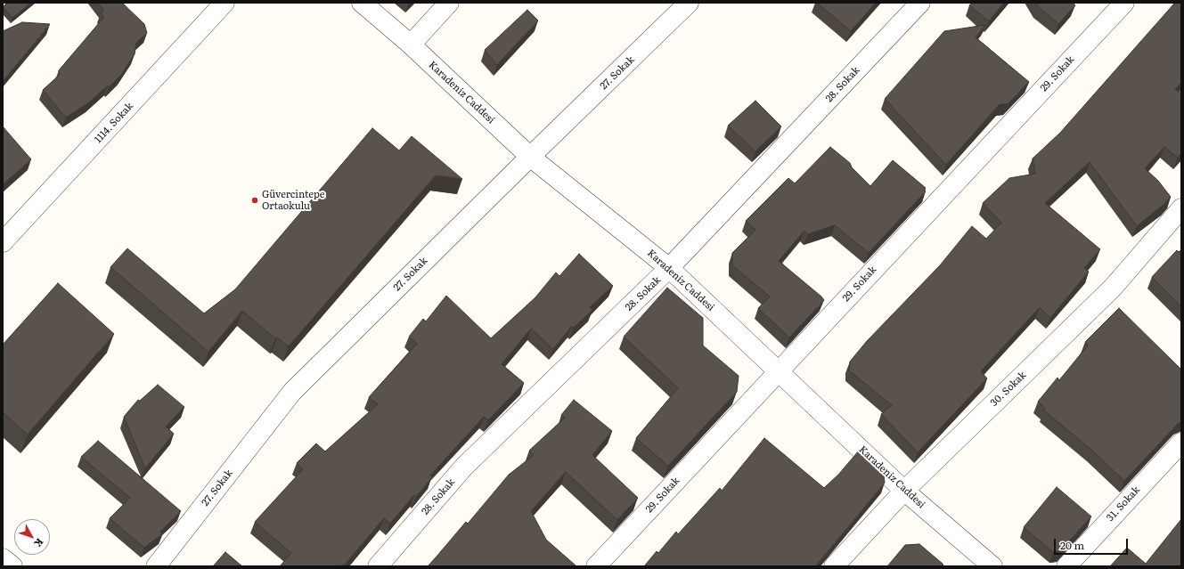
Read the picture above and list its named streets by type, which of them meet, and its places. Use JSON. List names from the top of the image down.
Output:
{
  "streets": {
    "street": [
      "27. Sokak",
      "29. Sokak",
      "28. Sokak",
      "Karadeniz Caddesi",
      "1114. Sokak",
      "30. Sokak",
      "31. Sokak"
    ]
  },
  "crossings": [
    ["27. Sokak", "Karadeniz Caddesi"],
    ["29. Sokak", "Karadeniz Caddesi"],
    ["28. Sokak", "Karadeniz Caddesi"],
    ["Karadeniz Caddesi", "30. Sokak"]
  ],
  "places": ["Güvercintepe Ortaokulu"],
  "scale_bar": "20 m",
  "north": "bottom right"
}
